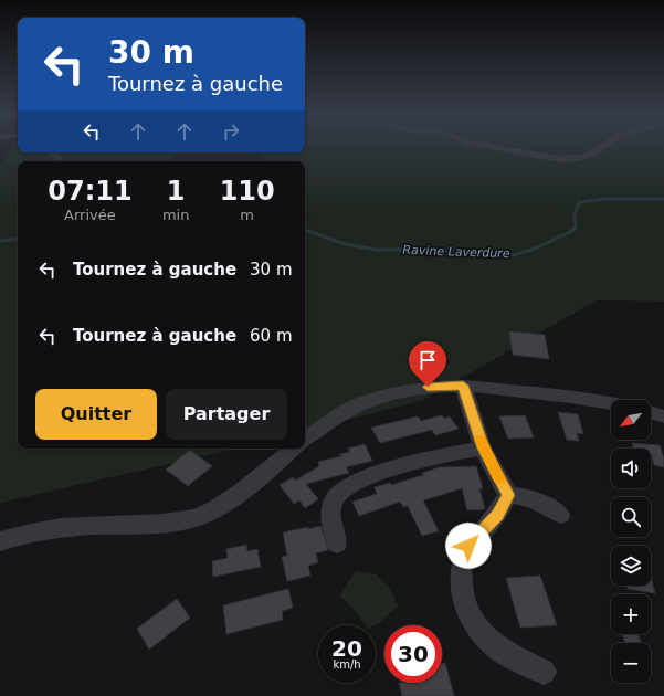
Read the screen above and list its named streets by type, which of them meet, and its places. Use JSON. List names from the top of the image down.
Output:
{
  "water": ["Ravine Laverdure"],
  "north": "bottom left",
  "page": {
    "turn": ["30 m", "Tournez à gauche"],
    "eta": [
      "07:11",
      "Arrivée",
      "1",
      "min",
      "110",
      "m"
    ],
    "list": [
      {
        "name": "Tournez à gauche",
        "value": "30 m"
      },
      {
        "name": "Tournez à gauche",
        "value": "60 m"
      }
    ],
    "buttons": ["Quitter", "Partager"],
    "map_buttons": ["+", "−"],
    "speed": "20 km/h",
    "limit": "30"
  }
}
